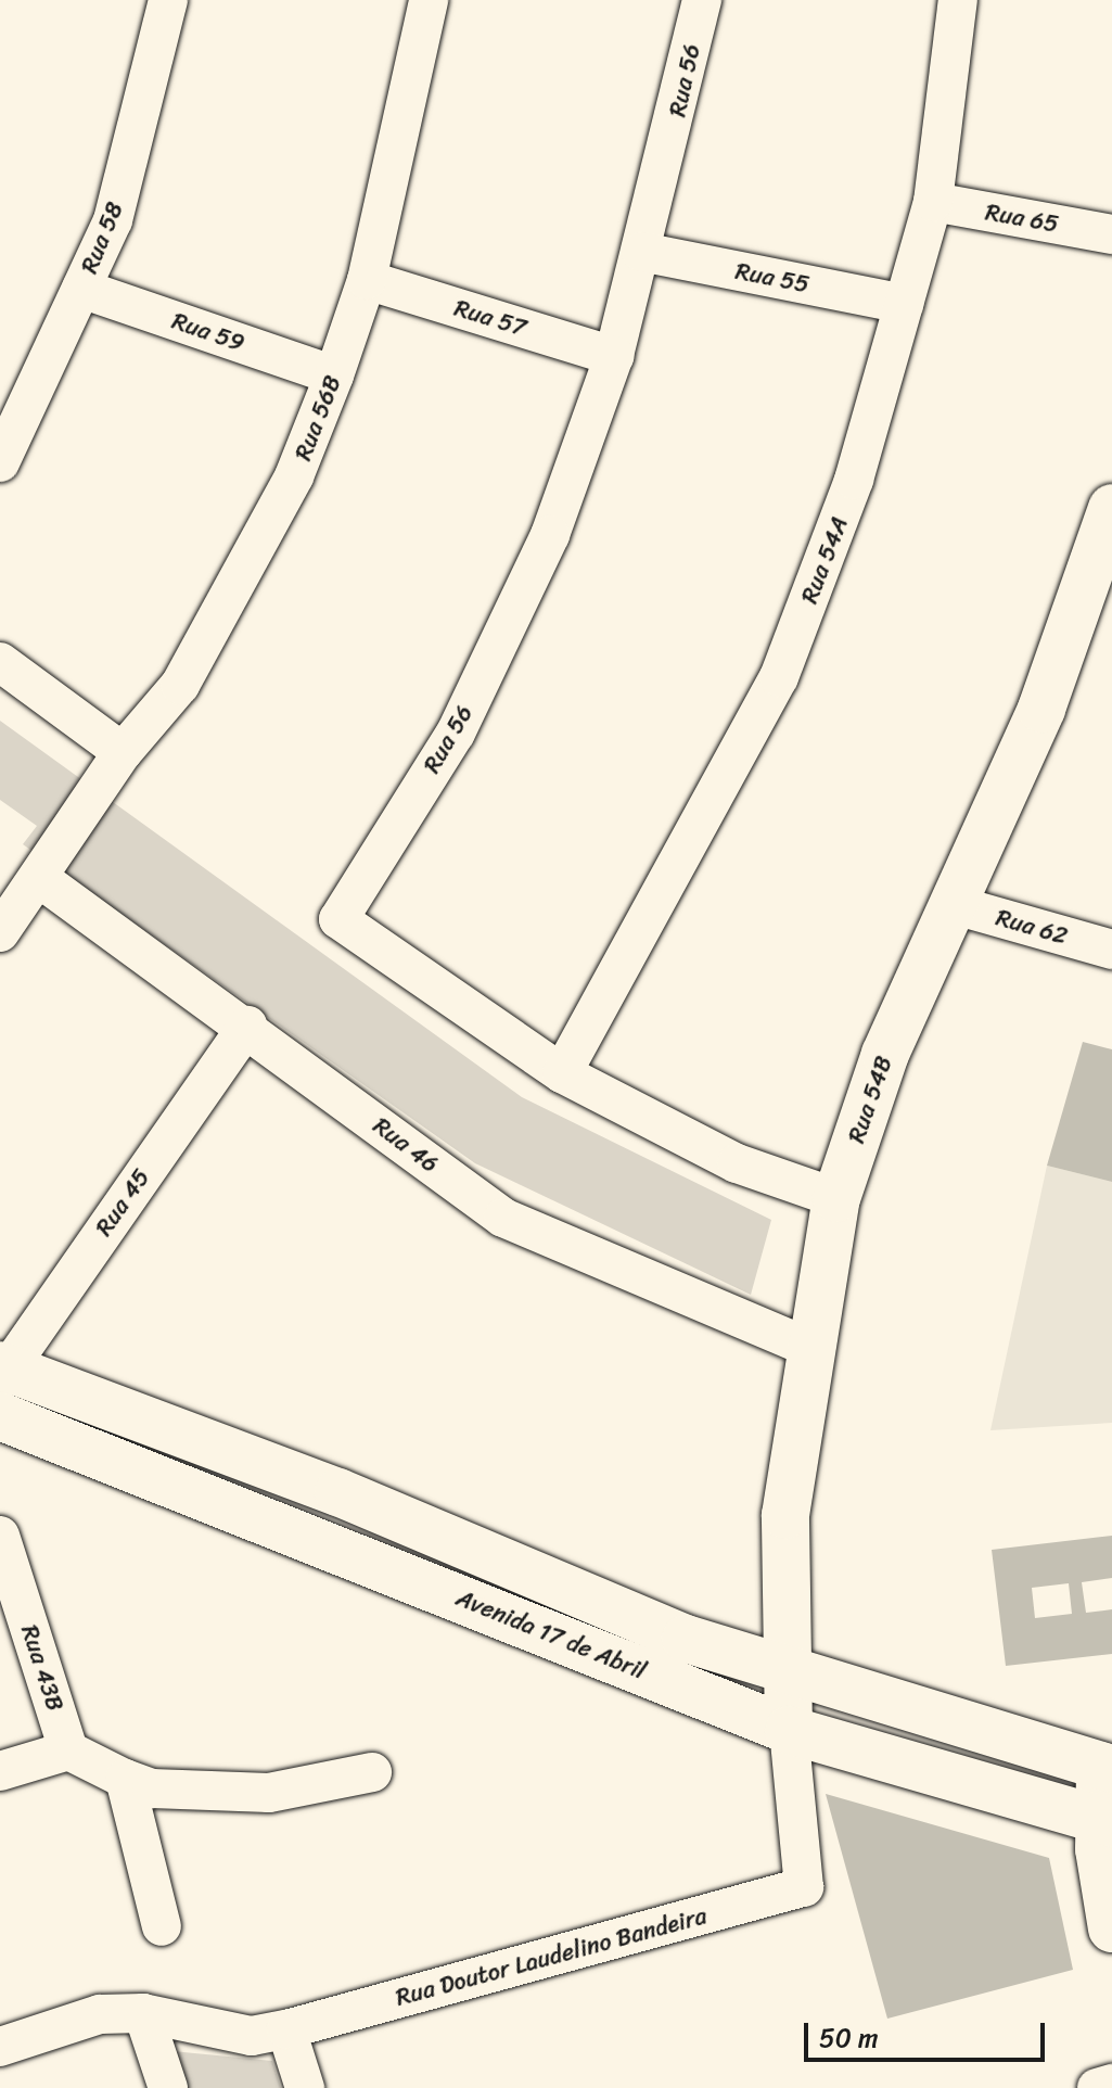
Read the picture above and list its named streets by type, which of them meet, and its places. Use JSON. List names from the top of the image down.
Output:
{
  "streets": {
    "main road": ["Rua 54B", "Avenida 17 de Abril"],
    "street": [
      "Rua 56",
      "Rua 65",
      "Rua 58",
      "Rua 55",
      "Rua 57",
      "Rua 59",
      "Rua 56B",
      "Rua 54A",
      "Rua 62",
      "Rua 46",
      "Rua 45",
      "Rua 43B",
      "Rua Doutor Laudelino Bandeira"
    ]
  },
  "crossings": [
    ["Rua 56", "Rua 55"],
    ["Rua 56", "Rua 57"],
    ["Rua 56", "Rua 54A"],
    ["Rua 56", "Rua 54B"],
    ["Rua 65", "Rua 54A"],
    ["Rua 58", "Rua 59"],
    ["Rua 55", "Rua 54A"],
    ["Rua 57", "Rua 56B"],
    ["Rua 59", "Rua 56B"],
    ["Rua 56B", "Rua 46"],
    ["Rua 62", "Rua 54B"],
    ["Rua 54B", "Rua 46"],
    ["Rua 54B", "Avenida 17 de Abril"],
    ["Rua 54B", "Rua Doutor Laudelino Bandeira"],
    ["Rua 46", "Rua 45"],
    ["Rua 45", "Avenida 17 de Abril"],
    ["Avenida 17 de Abril", "Rua Doutor Laudelino Bandeira"]
  ],
  "scale_bar": "50 m"
}
